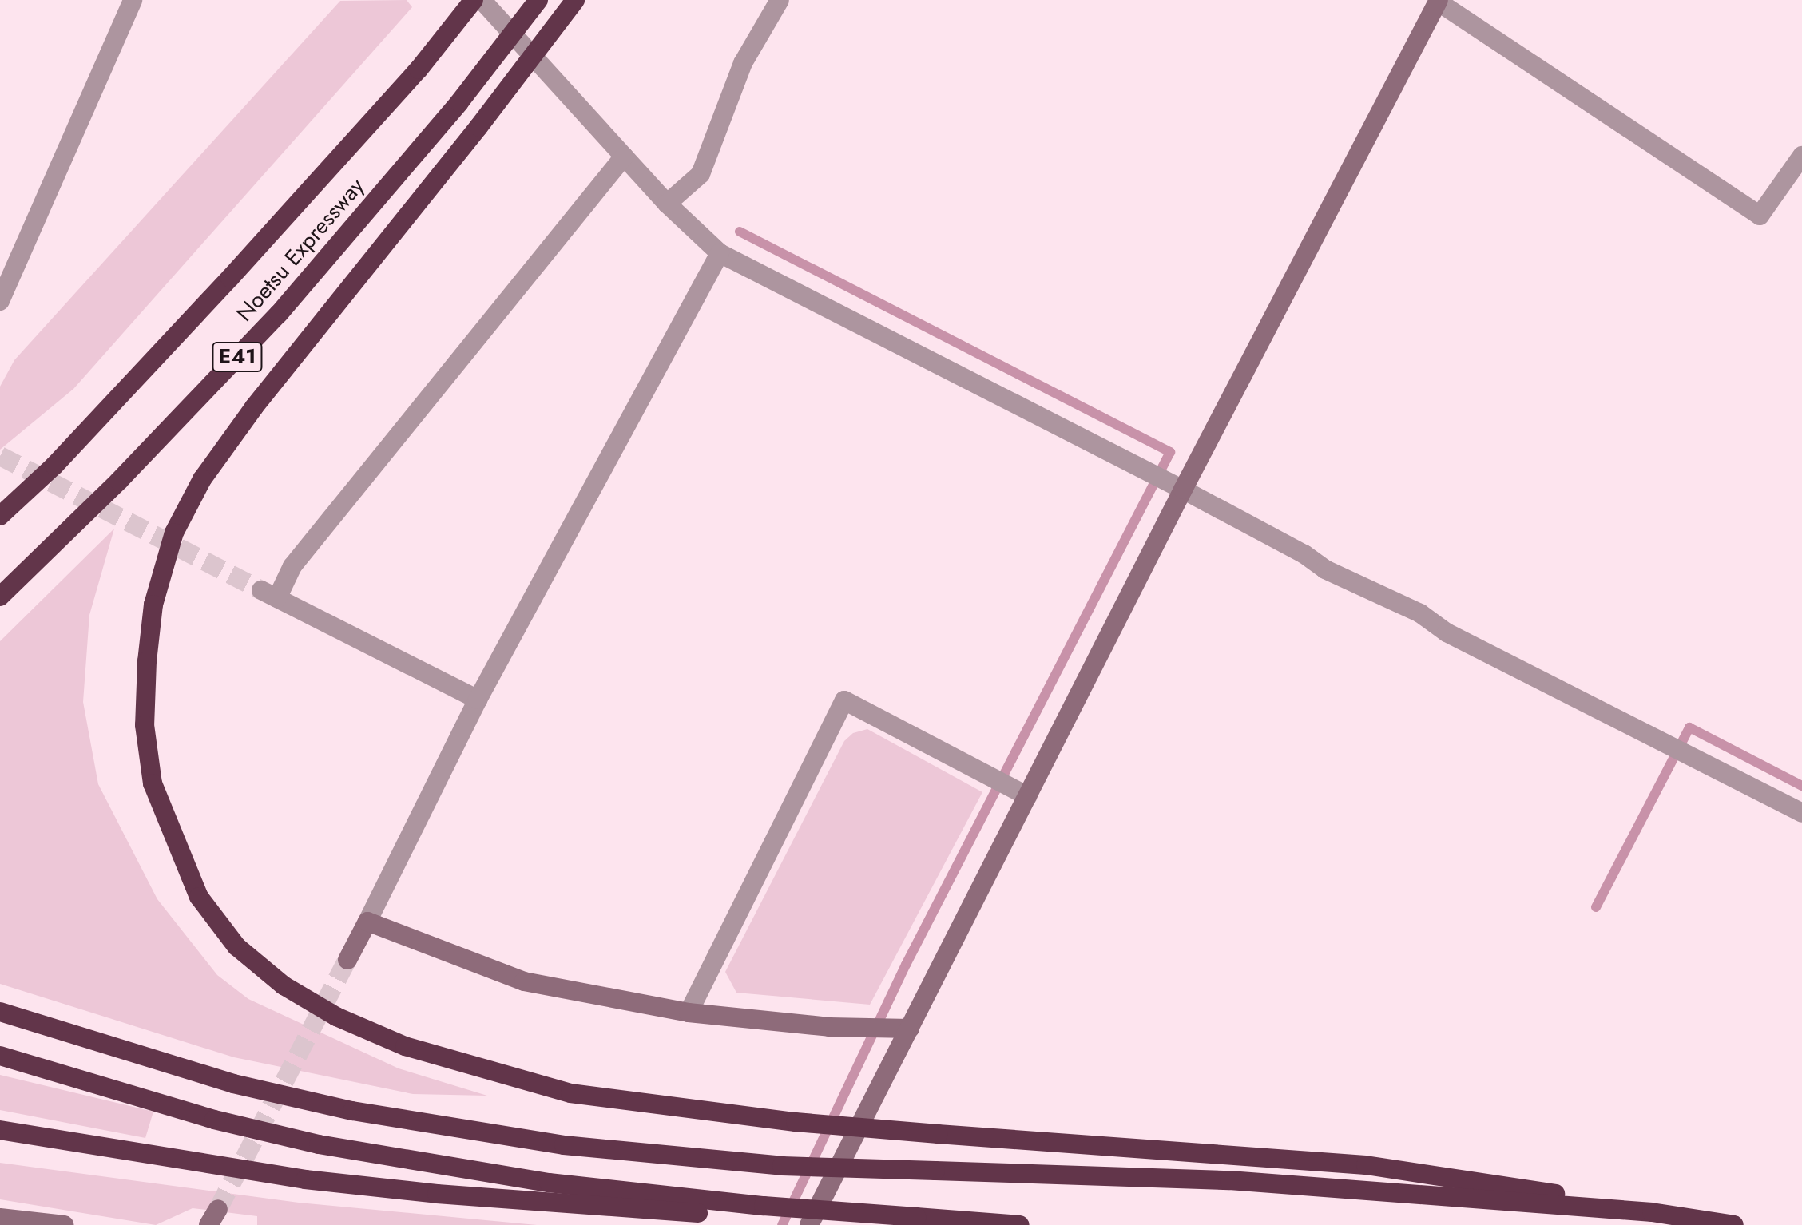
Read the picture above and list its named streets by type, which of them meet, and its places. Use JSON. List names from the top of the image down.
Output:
{
  "streets": {
    "highway": ["Noetsu Expressway", "E41"]
  }
}
